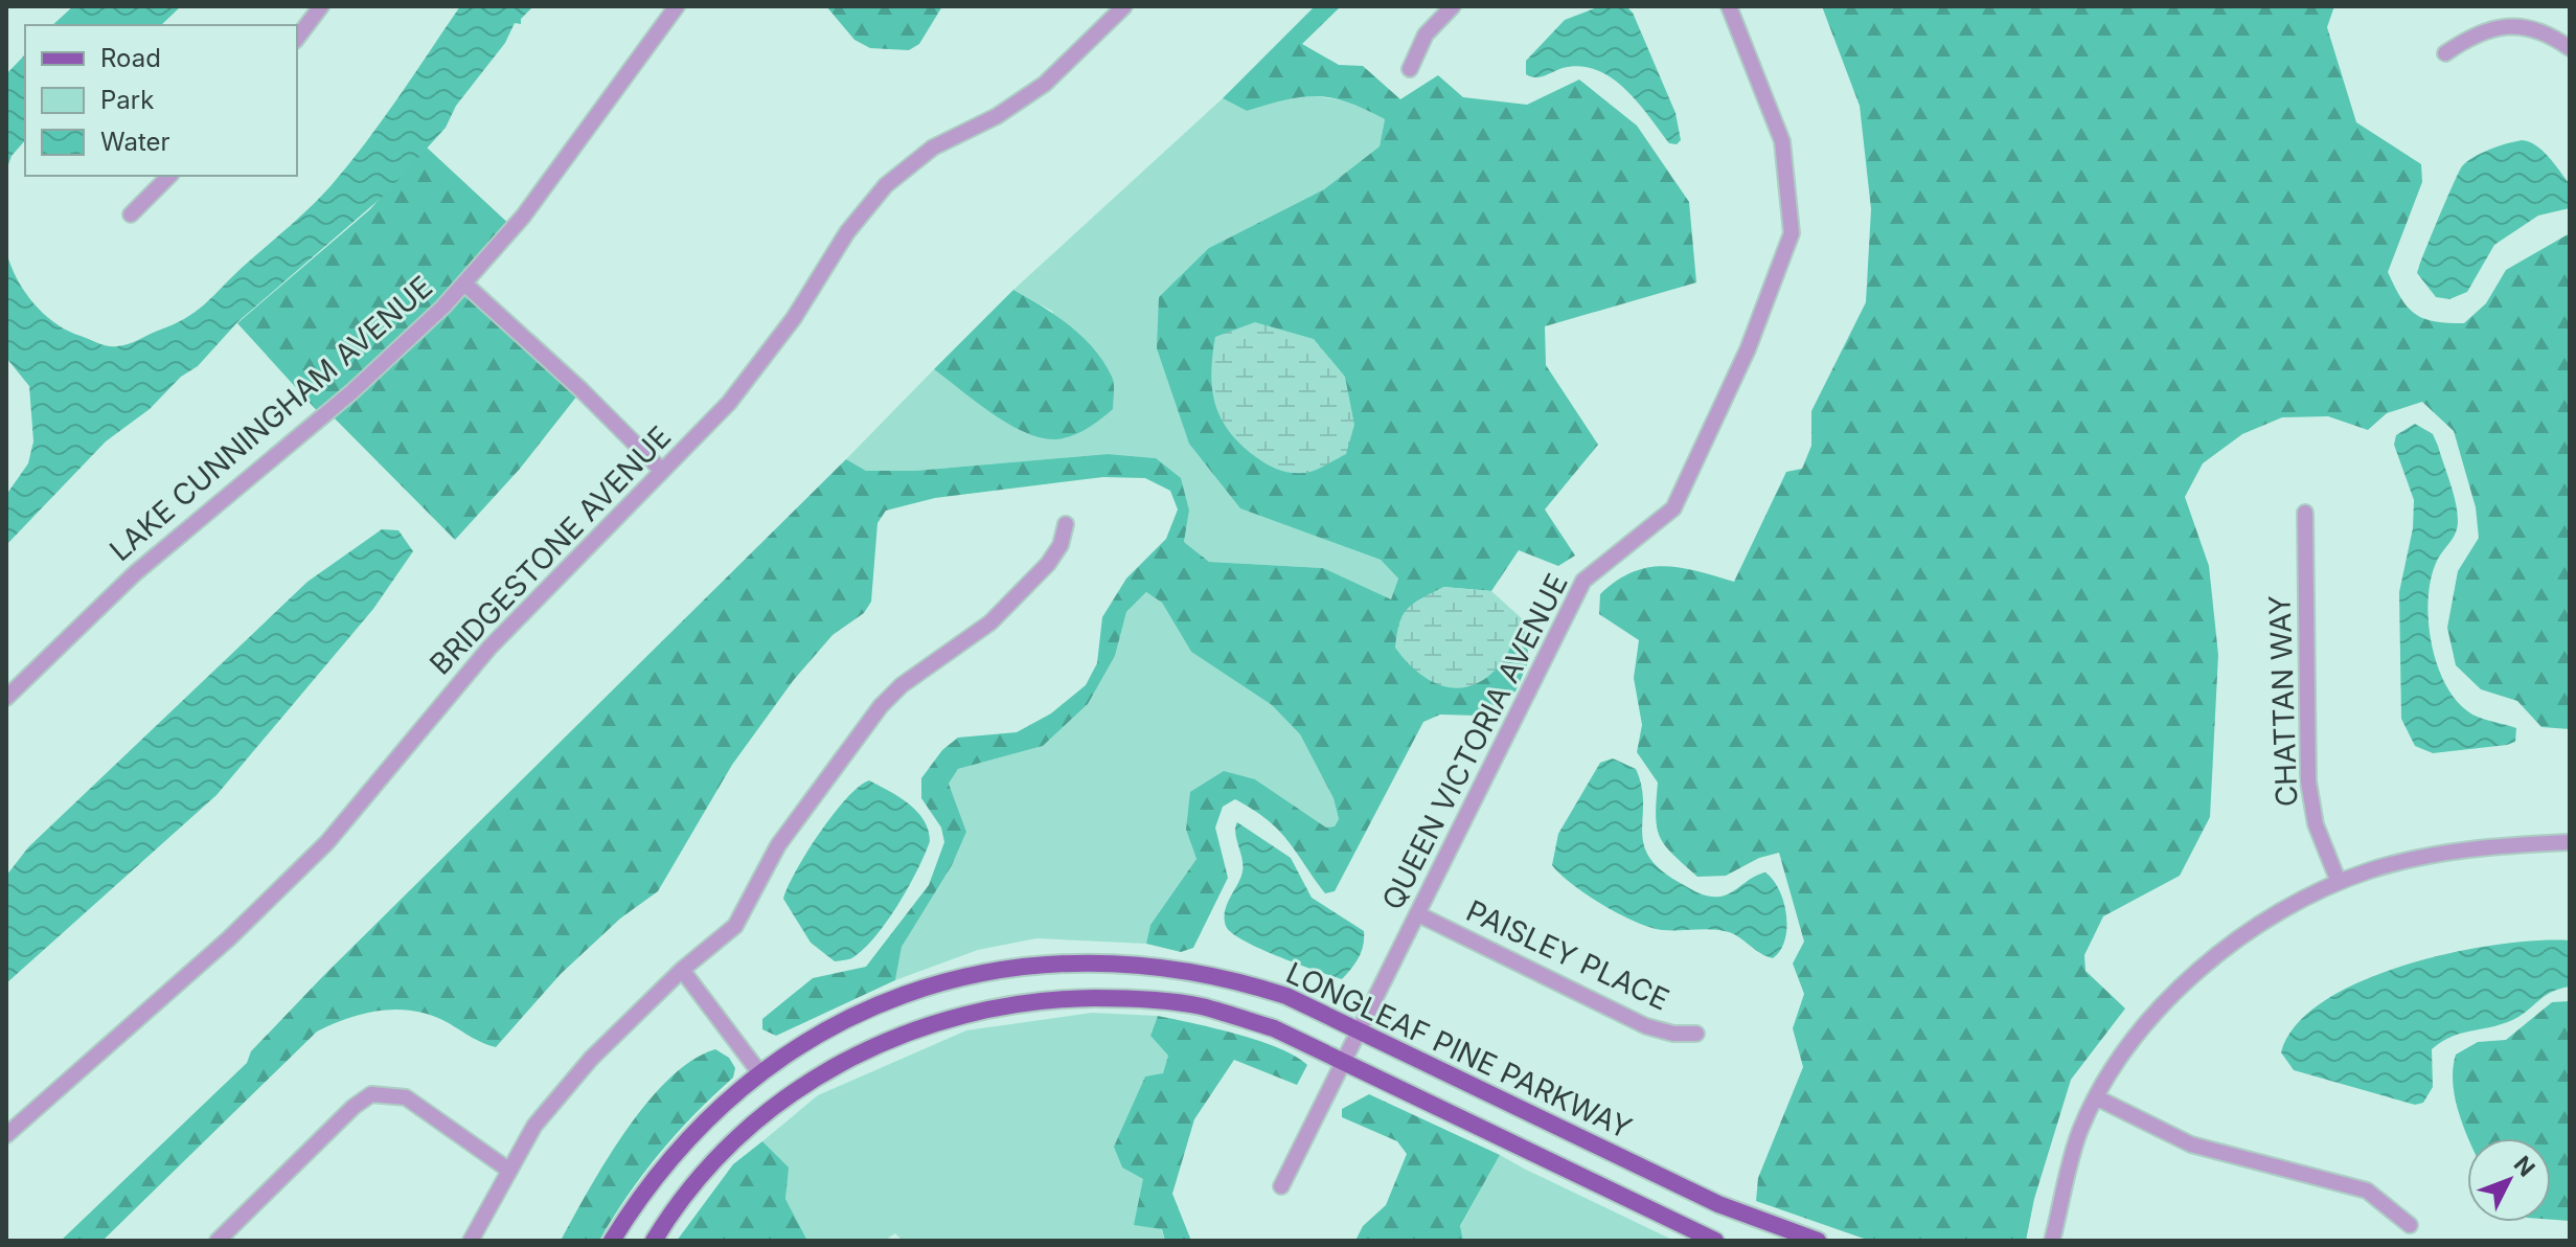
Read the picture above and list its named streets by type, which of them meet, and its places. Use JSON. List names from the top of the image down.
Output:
{
  "streets": {
    "main road": ["LONGLEAF PINE PARKWAY"],
    "street": [
      "LAKE CUNNINGHAM AVENUE",
      "BRIDGESTONE AVENUE",
      "CHATTAN WAY",
      "QUEEN VICTORIA AVENUE",
      "PAISLEY PLACE"
    ]
  },
  "crossings": [
    ["QUEEN VICTORIA AVENUE", "PAISLEY PLACE"],
    ["QUEEN VICTORIA AVENUE", "LONGLEAF PINE PARKWAY"]
  ],
  "legend": ["Road", "Park", "Water"],
  "north": "top right"
}
